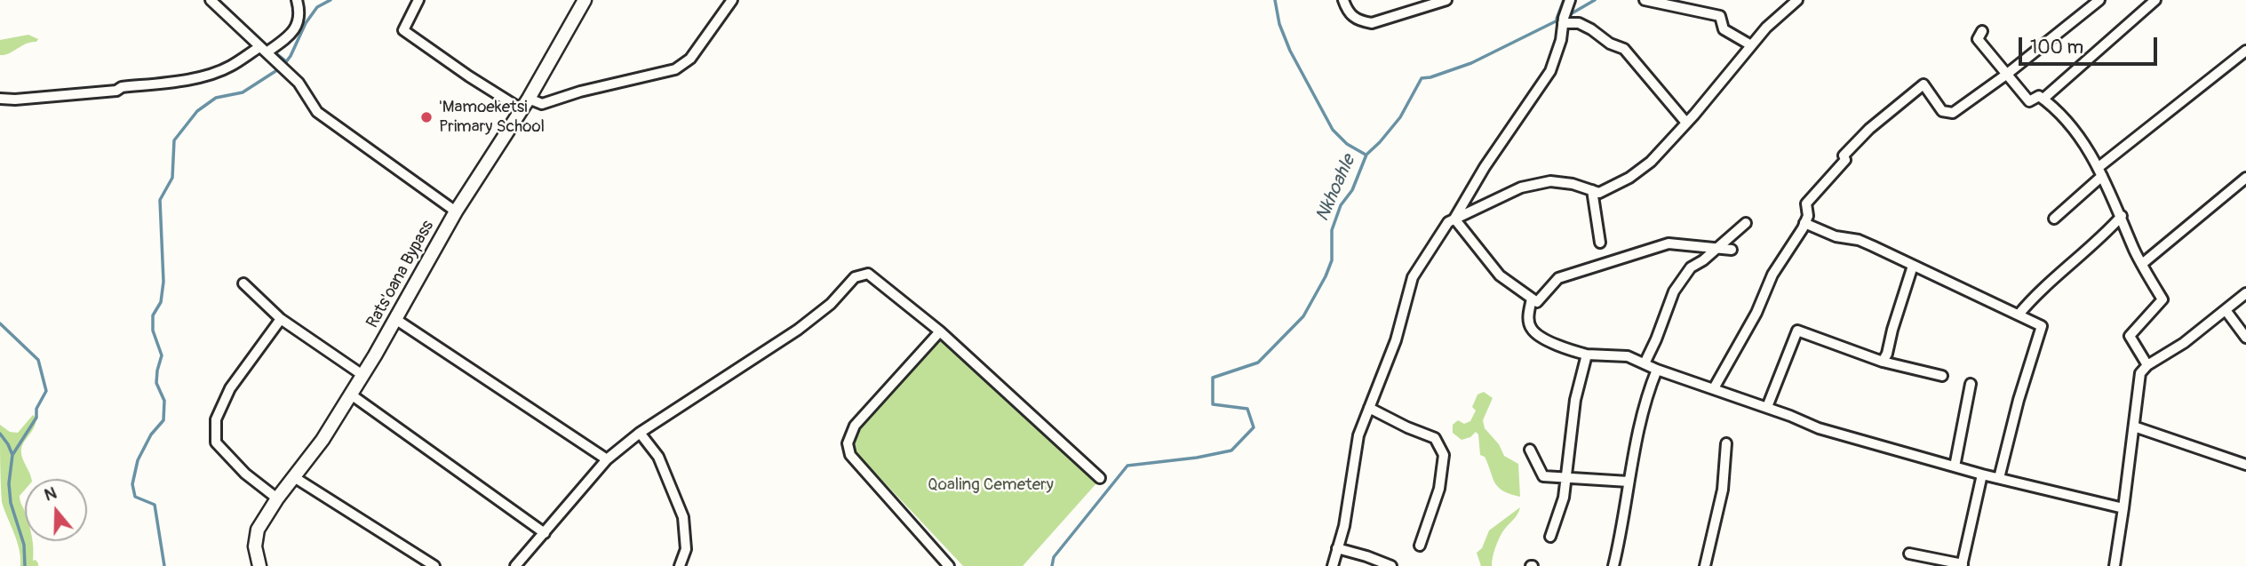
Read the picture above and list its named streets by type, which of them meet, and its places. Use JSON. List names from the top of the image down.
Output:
{
  "streets": {
    "street": ["Rats'oana Bypass"]
  },
  "water": ["Nkhoahle"],
  "parks": ["Qoaling Cemetery"],
  "places": ["'Mamoeketsi Primary School"],
  "scale_bar": "100 m",
  "north": "top"
}
